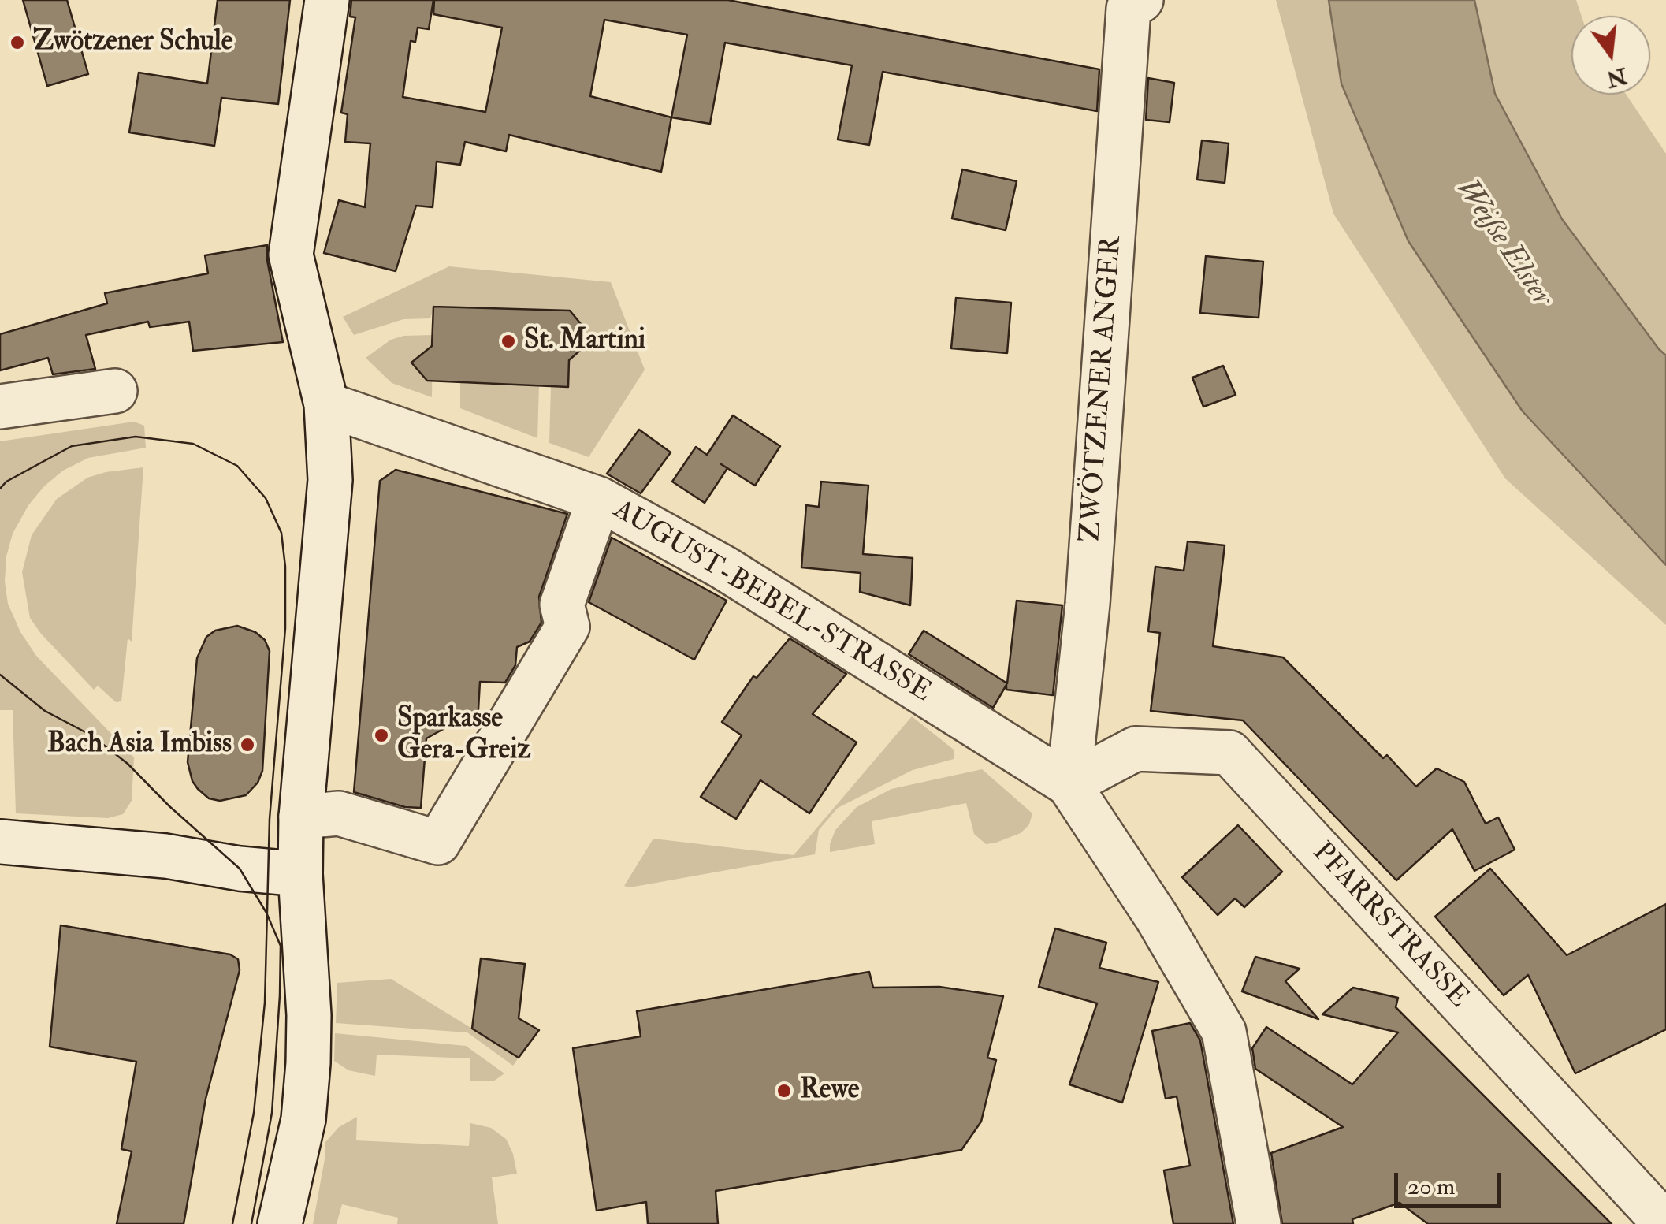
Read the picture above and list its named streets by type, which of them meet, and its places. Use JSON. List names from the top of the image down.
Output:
{
  "streets": {
    "street": ["ZWÖTZENER ANGER", "AUGUST-BEBEL-STRASSE", "PFARRSTRASSE"]
  },
  "crossings": [
    ["ZWÖTZENER ANGER", "AUGUST-BEBEL-STRASSE"],
    ["ZWÖTZENER ANGER", "PFARRSTRASSE"],
    ["AUGUST-BEBEL-STRASSE", "PFARRSTRASSE"]
  ],
  "water": ["Weiße Elster"],
  "places": [
    "Zwötzener Schule",
    "St. Martini",
    "Sparkasse Gera-Greiz",
    "Bach Asia Imbiss",
    "Rewe"
  ],
  "scale_bar": "20 m",
  "north": "bottom"
}
